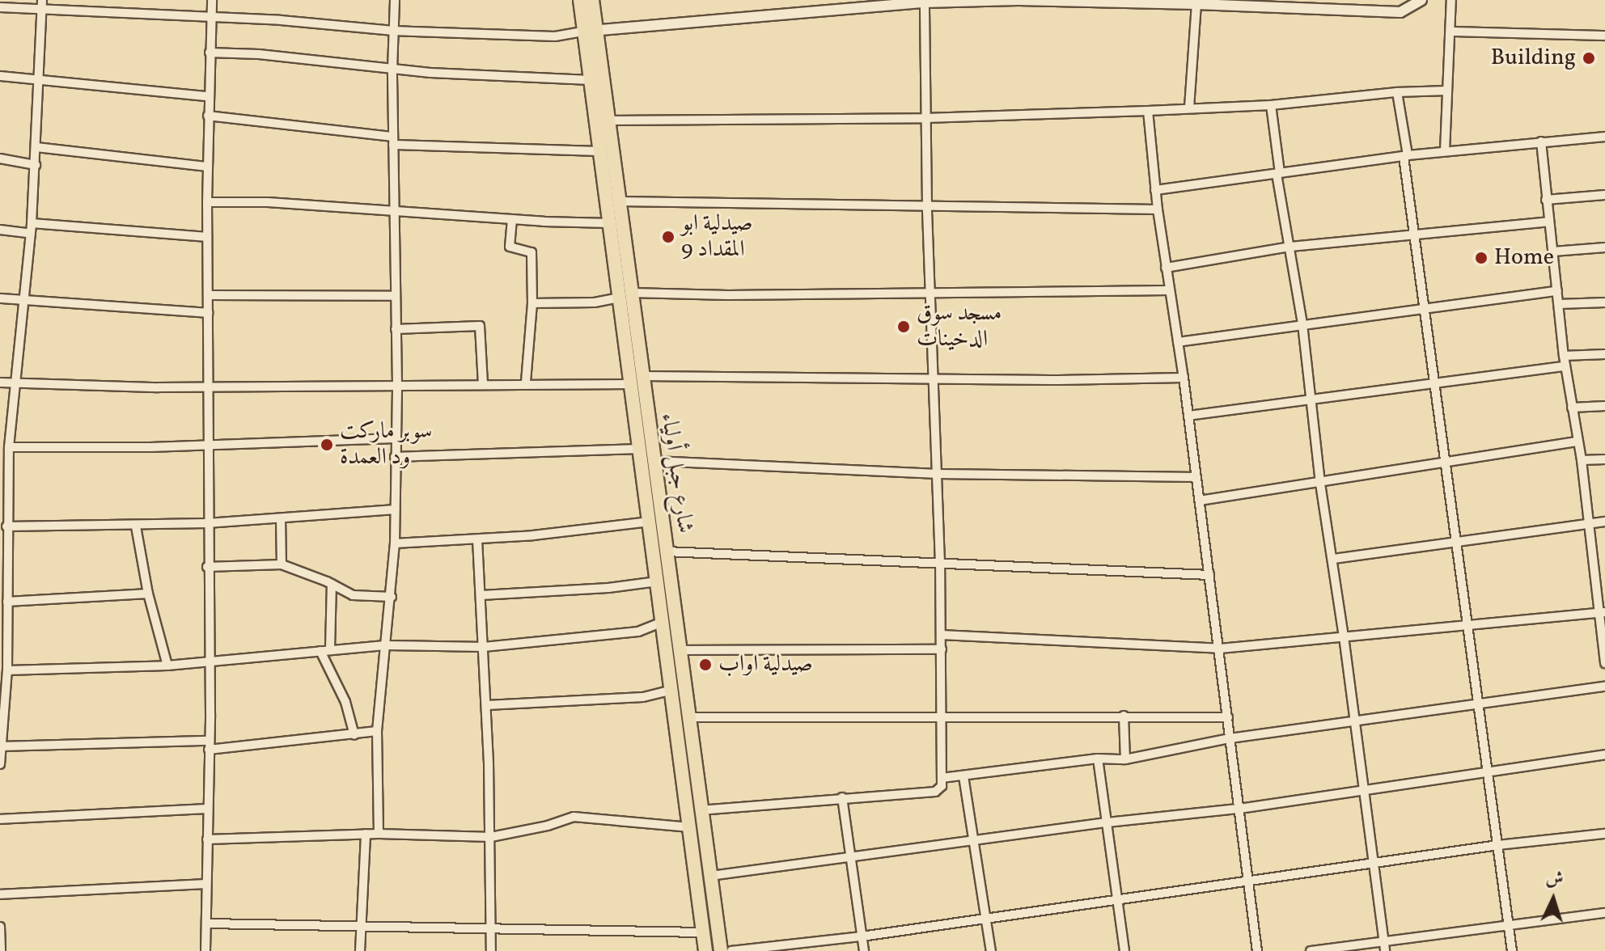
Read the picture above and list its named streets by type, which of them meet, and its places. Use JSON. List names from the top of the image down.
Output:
{
  "streets": {
    "main road": ["شارع جبل أولياء"]
  },
  "places": [
    "Building",
    "صيدلية ابو المقداد 9",
    "Home",
    "مسجد سوق الدخينات",
    "سوبر ماركت ود العمدة",
    "صيدلية اواب"
  ],
  "north": "top"
}
